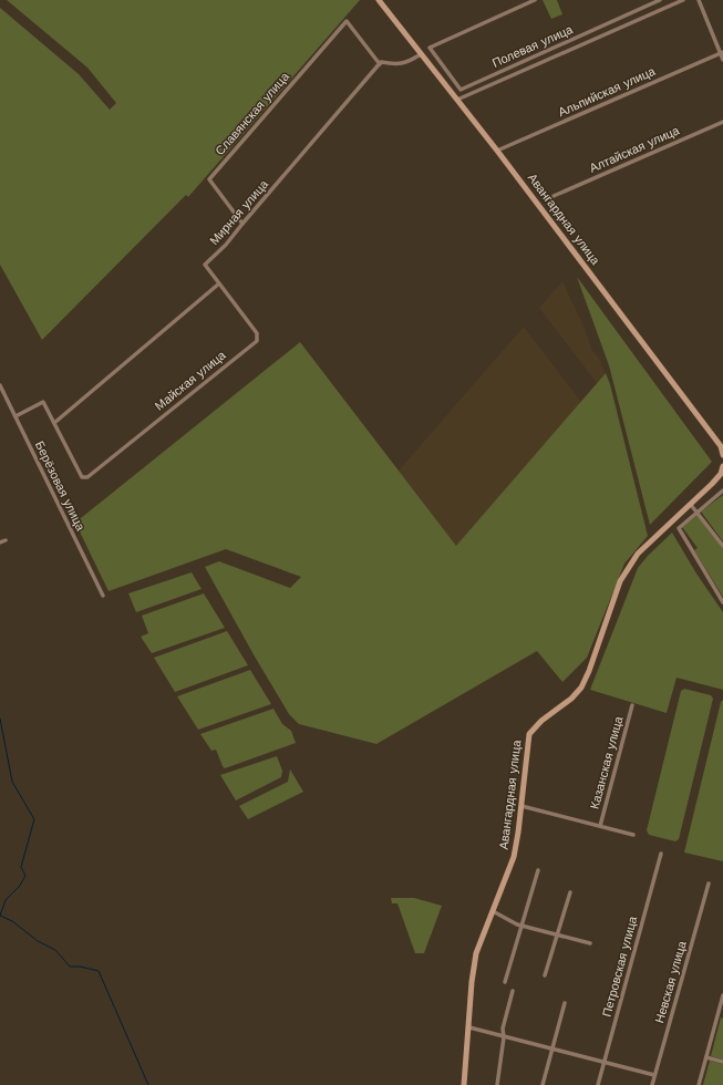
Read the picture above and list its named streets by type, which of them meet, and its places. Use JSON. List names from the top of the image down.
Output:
{
  "streets": {
    "main road": ["Авангардная улица"],
    "street": [
      "Полевая улица",
      "Альпийская улица",
      "Славянская улица",
      "Алтайская улица",
      "Мирная улица",
      "Майская улица",
      "Берёзовая улица",
      "Казанская улица",
      "Петровская улица",
      "Невская улица"
    ]
  },
  "crossings": [
    ["Альпийская улица", "Авангардная улица"],
    ["Славянская улица", "Мирная улица"],
    ["Мирная улица", "Майская улица"]
  ]
}
